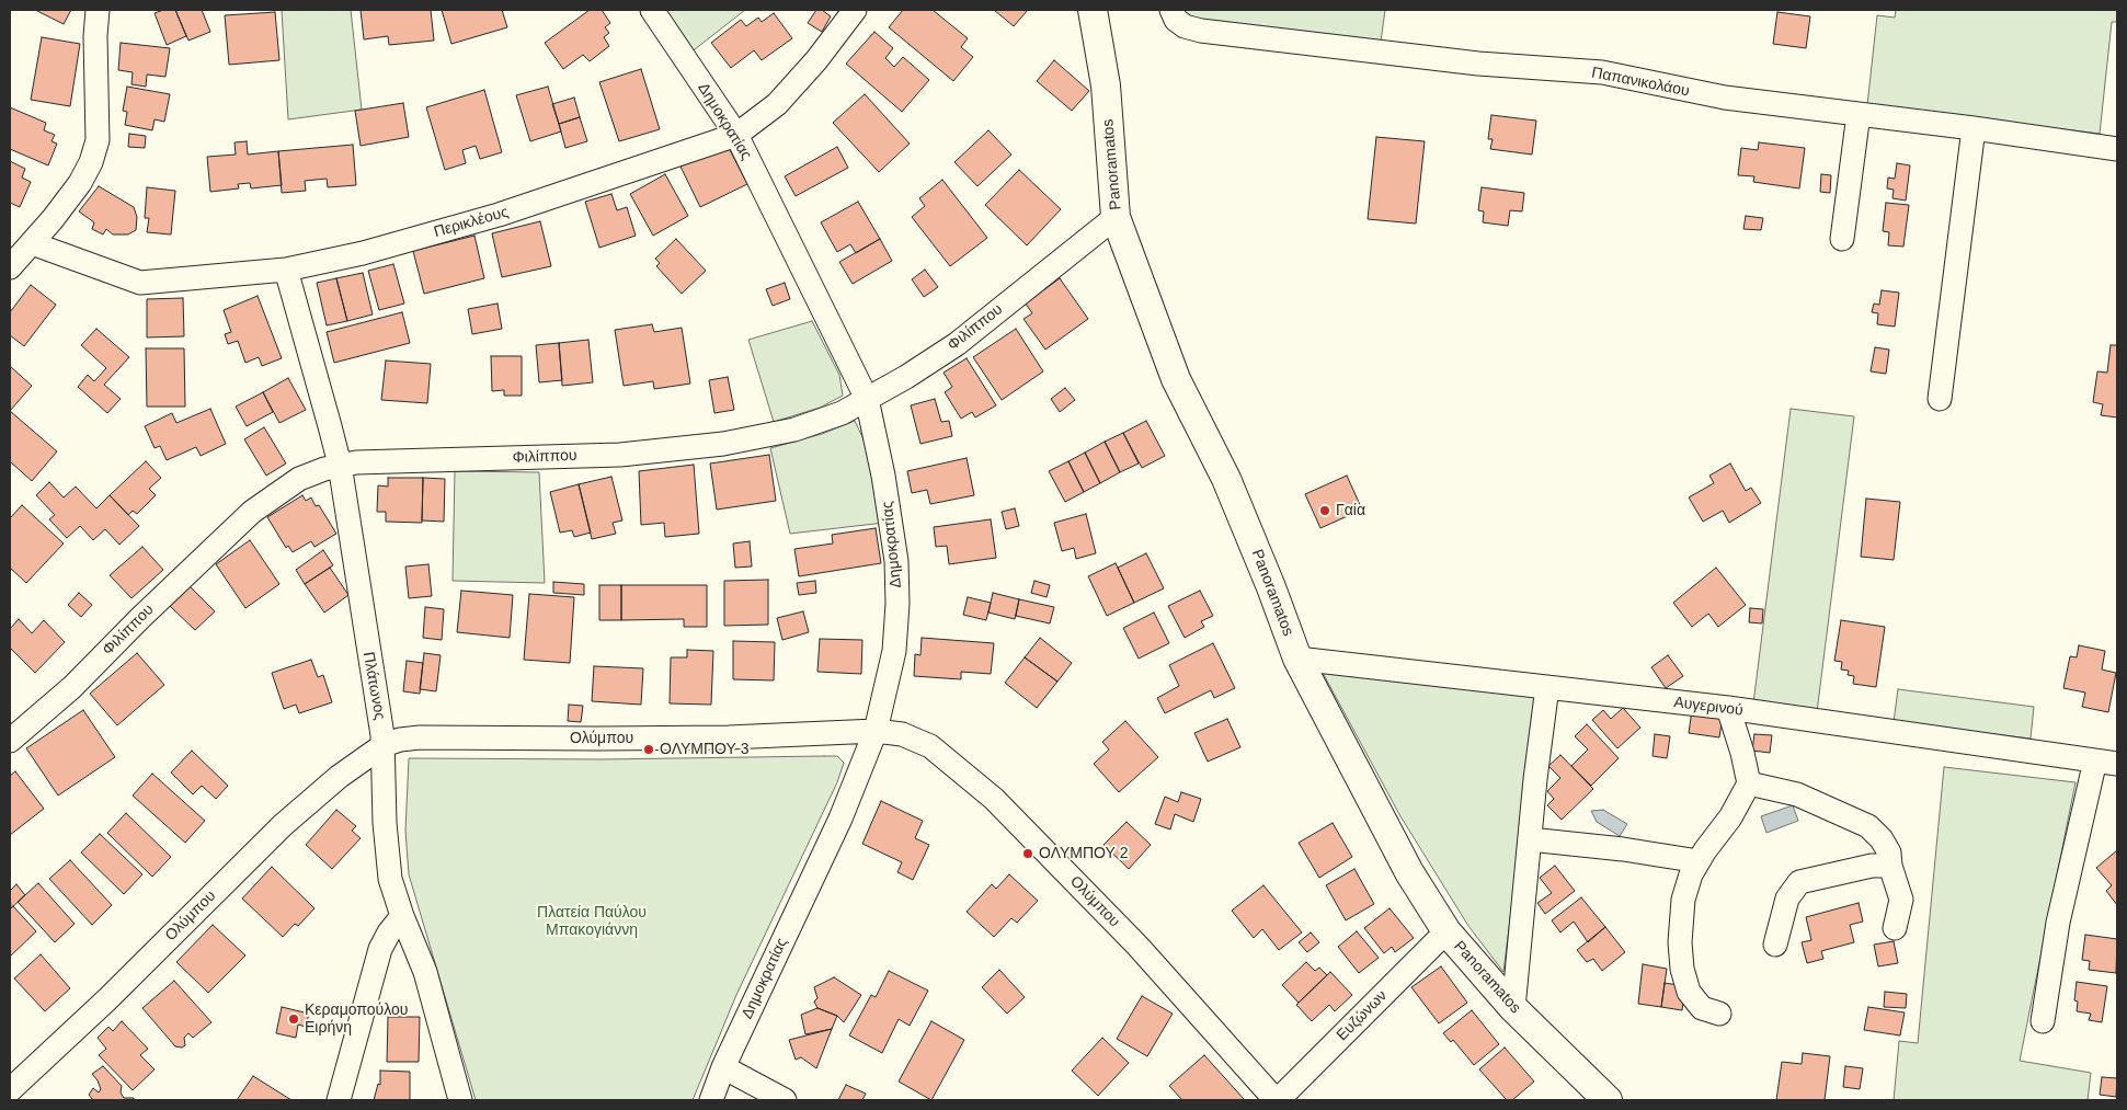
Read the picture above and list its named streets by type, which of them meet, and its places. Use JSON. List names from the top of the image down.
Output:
{
  "streets": {
    "main road": ["Panoramatos"],
    "street": [
      "Παπανικολάου",
      "Δημοκρατίας",
      "Περικλέους",
      "Φιλίππου",
      "Πλάτωνος",
      "Αυγερινού",
      "Ολύμπου",
      "Ευζώνων"
    ]
  },
  "crossings": [
    ["Δημοκρατίας", "Περικλέους"],
    ["Δημοκρατίας", "Φιλίππου"],
    ["Δημοκρατίας", "Ολύμπου"],
    ["Panoramatos", "Φιλίππου"],
    ["Panoramatos", "Αυγερινού"],
    ["Panoramatos", "Ευζώνων"],
    ["Περικλέους", "Πλάτωνος"],
    ["Φιλίππου", "Πλάτωνος"],
    ["Πλάτωνος", "Ολύμπου"],
    ["Ολύμπου", "Ευζώνων"]
  ],
  "parks": ["Πλατεία Παύλου Μπακογιάννη"],
  "places": [
    "Γαία",
    "ΟΛΥΜΠΟΥ 3",
    "ΟΛΥΜΠΟΥ 2",
    "Κεραμοπούλου Ειρήνη"
  ]
}
